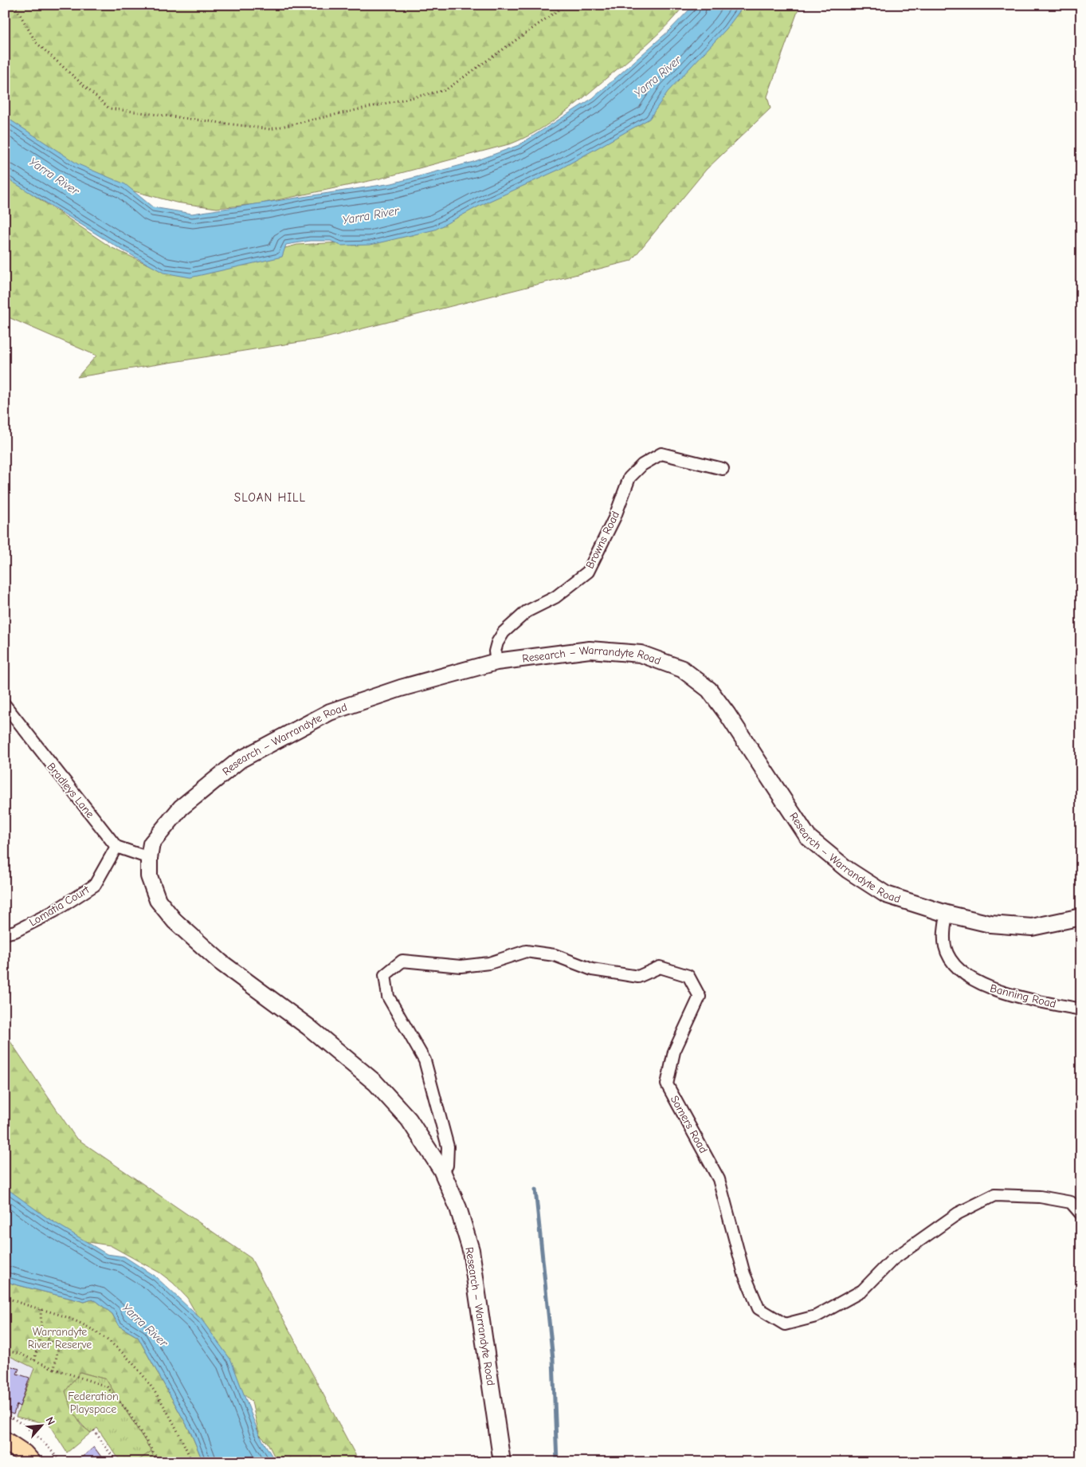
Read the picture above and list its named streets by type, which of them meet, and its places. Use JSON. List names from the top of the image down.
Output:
{
  "streets": {
    "main road": ["Research – Warrandyte Road"],
    "street": [
      "Browns Road",
      "Bradleys Lane",
      "Lomatia Court",
      "Banning Road",
      "Somers Road"
    ]
  },
  "crossings": [
    ["Browns Road", "Research – Warrandyte Road"],
    ["Research – Warrandyte Road", "Banning Road"],
    ["Research – Warrandyte Road", "Somers Road"],
    ["Bradleys Lane", "Lomatia Court"]
  ],
  "districts": ["SLOAN HILL"],
  "water": ["Yarra River"],
  "parks": ["Warrandyte River Reserve", "Federation Playspace"],
  "north": "top right"
}
